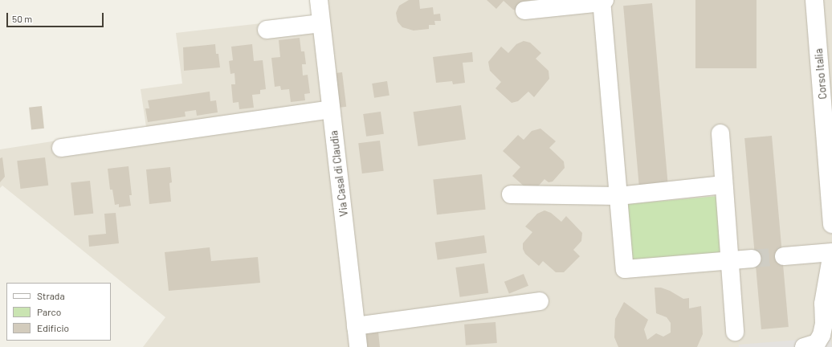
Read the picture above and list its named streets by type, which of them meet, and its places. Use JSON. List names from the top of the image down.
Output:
{
  "streets": {
    "street": ["Corso Italia", "Via Casal di Claudia"]
  },
  "legend": ["Strada", "Parco", "Edificio"],
  "scale_bar": "50 m"
}
